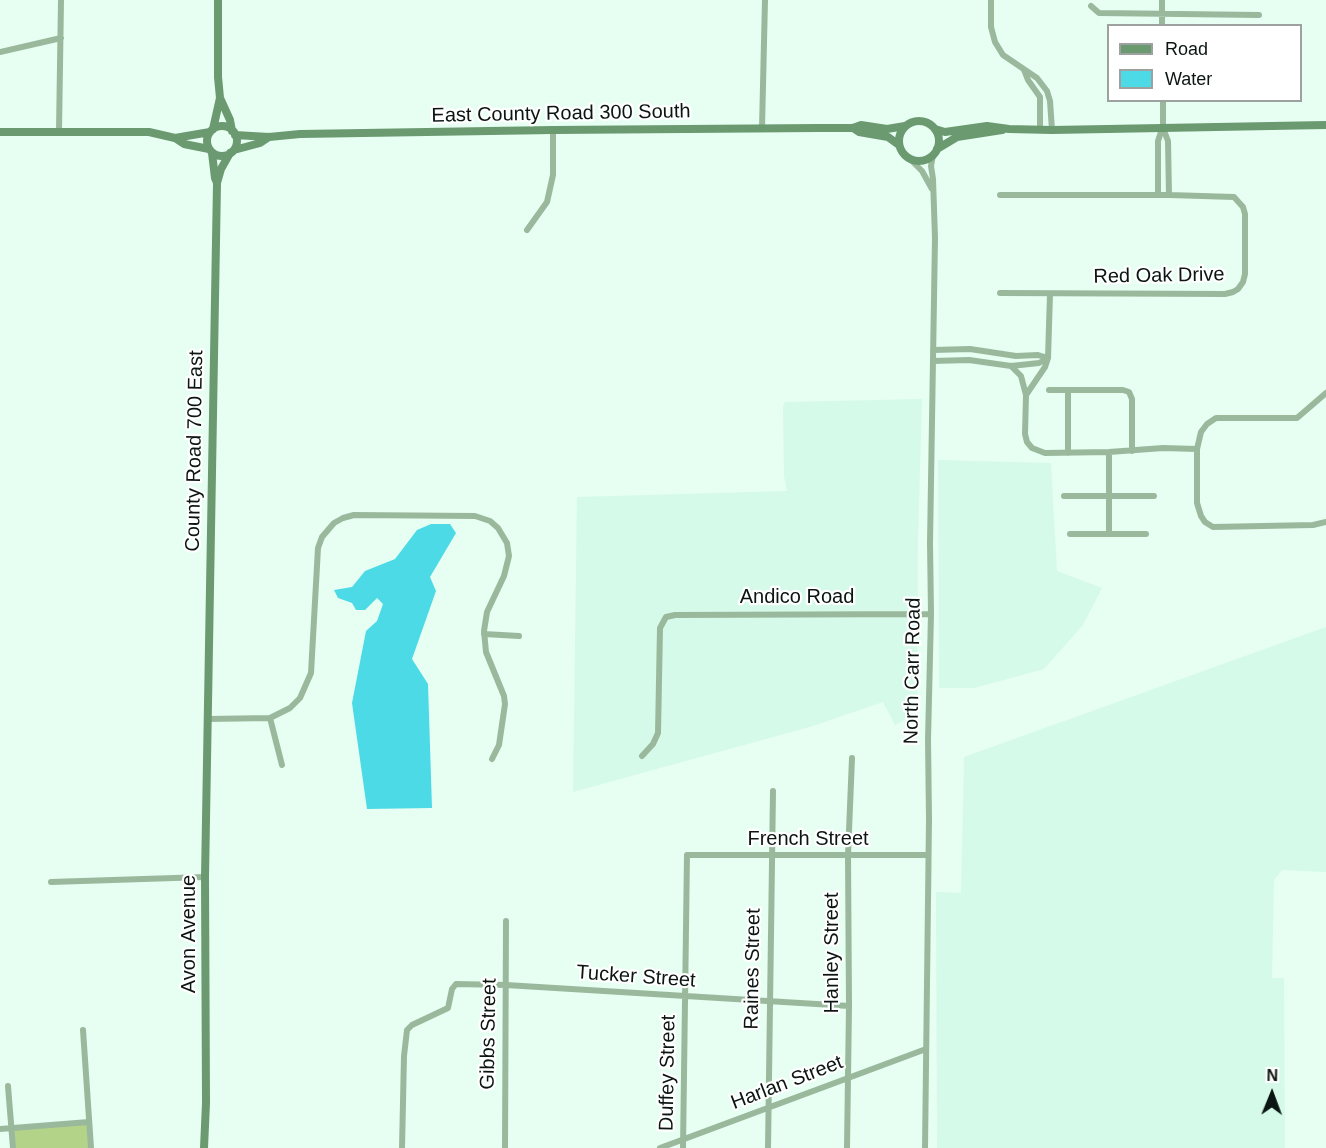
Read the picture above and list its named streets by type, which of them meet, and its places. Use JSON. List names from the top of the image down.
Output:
{
  "streets": {
    "street": [
      "East County Road 300 South",
      "Red Oak Drive",
      "County Road 700 East",
      "Andico Road",
      "North Carr Road",
      "French Street",
      "Avon Avenue",
      "Hanley Street",
      "Raines Street",
      "Tucker Street",
      "Gibbs Street",
      "Duffey Street",
      "Harlan Street"
    ]
  },
  "crossings": [
    ["East County Road 300 South", "County Road 700 East"],
    ["East County Road 300 South", "North Carr Road"],
    ["County Road 700 East", "Avon Avenue"],
    ["Andico Road", "North Carr Road"],
    ["North Carr Road", "French Street"],
    ["North Carr Road", "Harlan Street"],
    ["French Street", "Hanley Street"],
    ["French Street", "Raines Street"],
    ["French Street", "Duffey Street"],
    ["Hanley Street", "Tucker Street"],
    ["Hanley Street", "Harlan Street"],
    ["Raines Street", "Tucker Street"],
    ["Raines Street", "Harlan Street"],
    ["Tucker Street", "Gibbs Street"],
    ["Tucker Street", "Duffey Street"],
    ["Duffey Street", "Harlan Street"]
  ],
  "legend": ["Road", "Water"],
  "north": "top"
}
